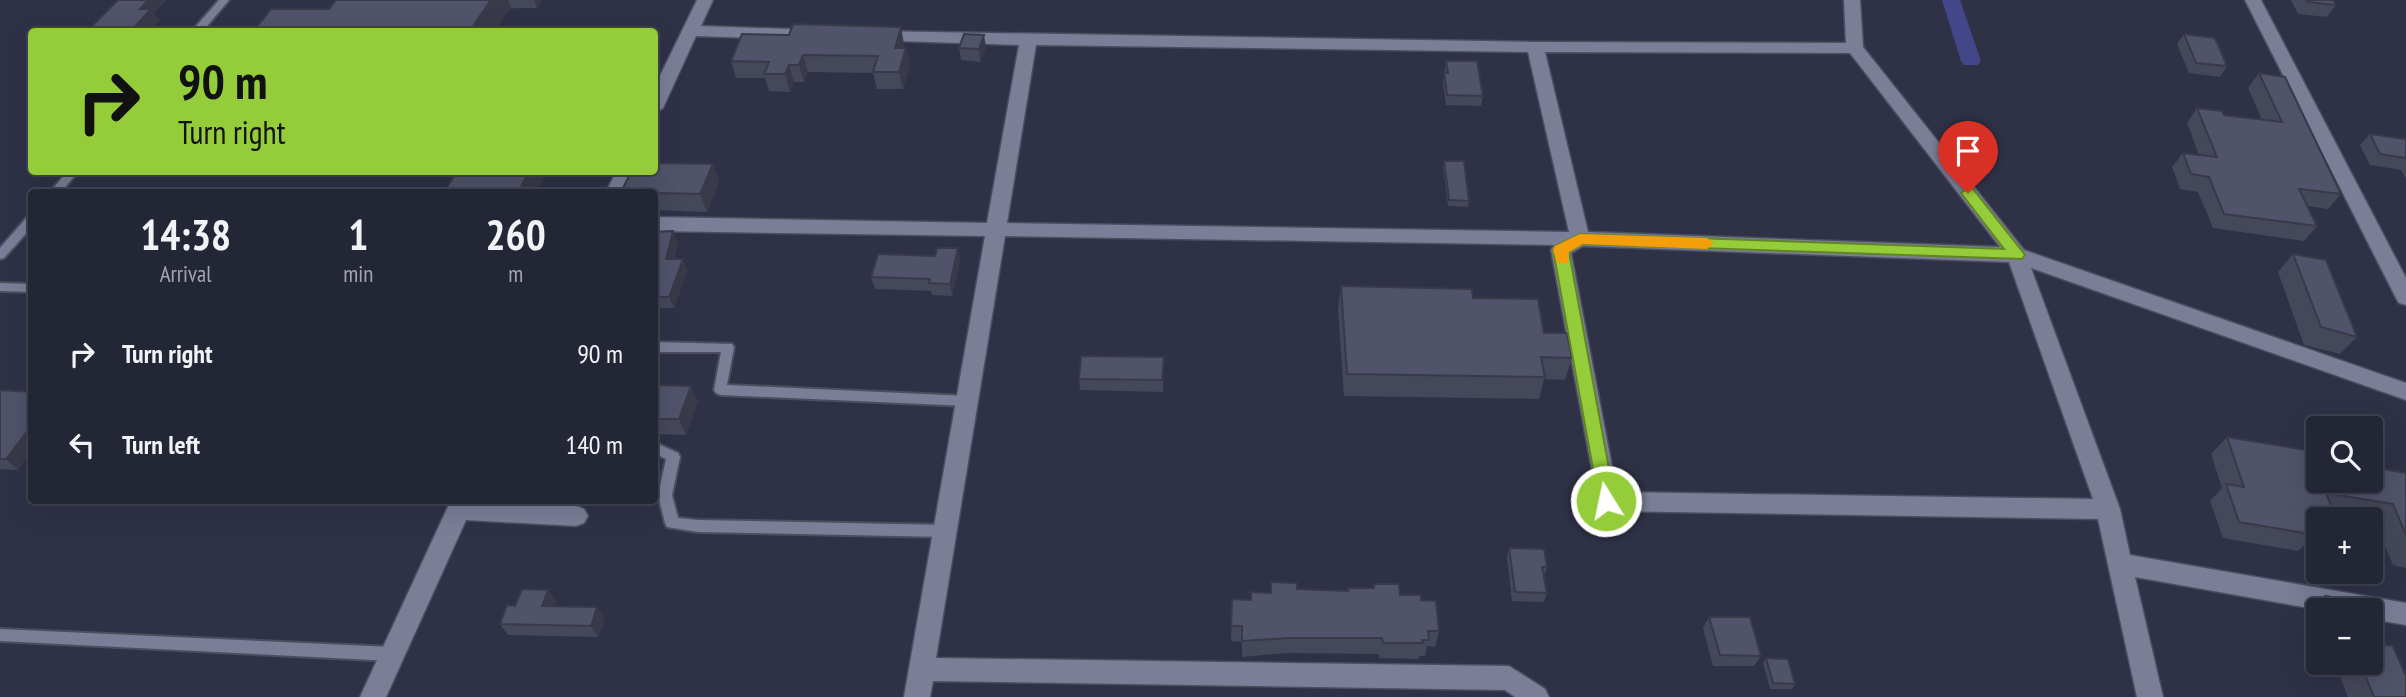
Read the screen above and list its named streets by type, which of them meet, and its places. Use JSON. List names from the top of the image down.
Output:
{
  "page": {
    "turn": ["90 m", "Turn right"],
    "eta": [
      "14:38",
      "Arrival",
      "1",
      "min",
      "260",
      "m"
    ],
    "list": [
      {
        "name": "Turn right",
        "value": "90 m"
      },
      {
        "name": "Turn left",
        "value": "140 m"
      }
    ],
    "map_buttons": ["+", "−"]
  }
}
